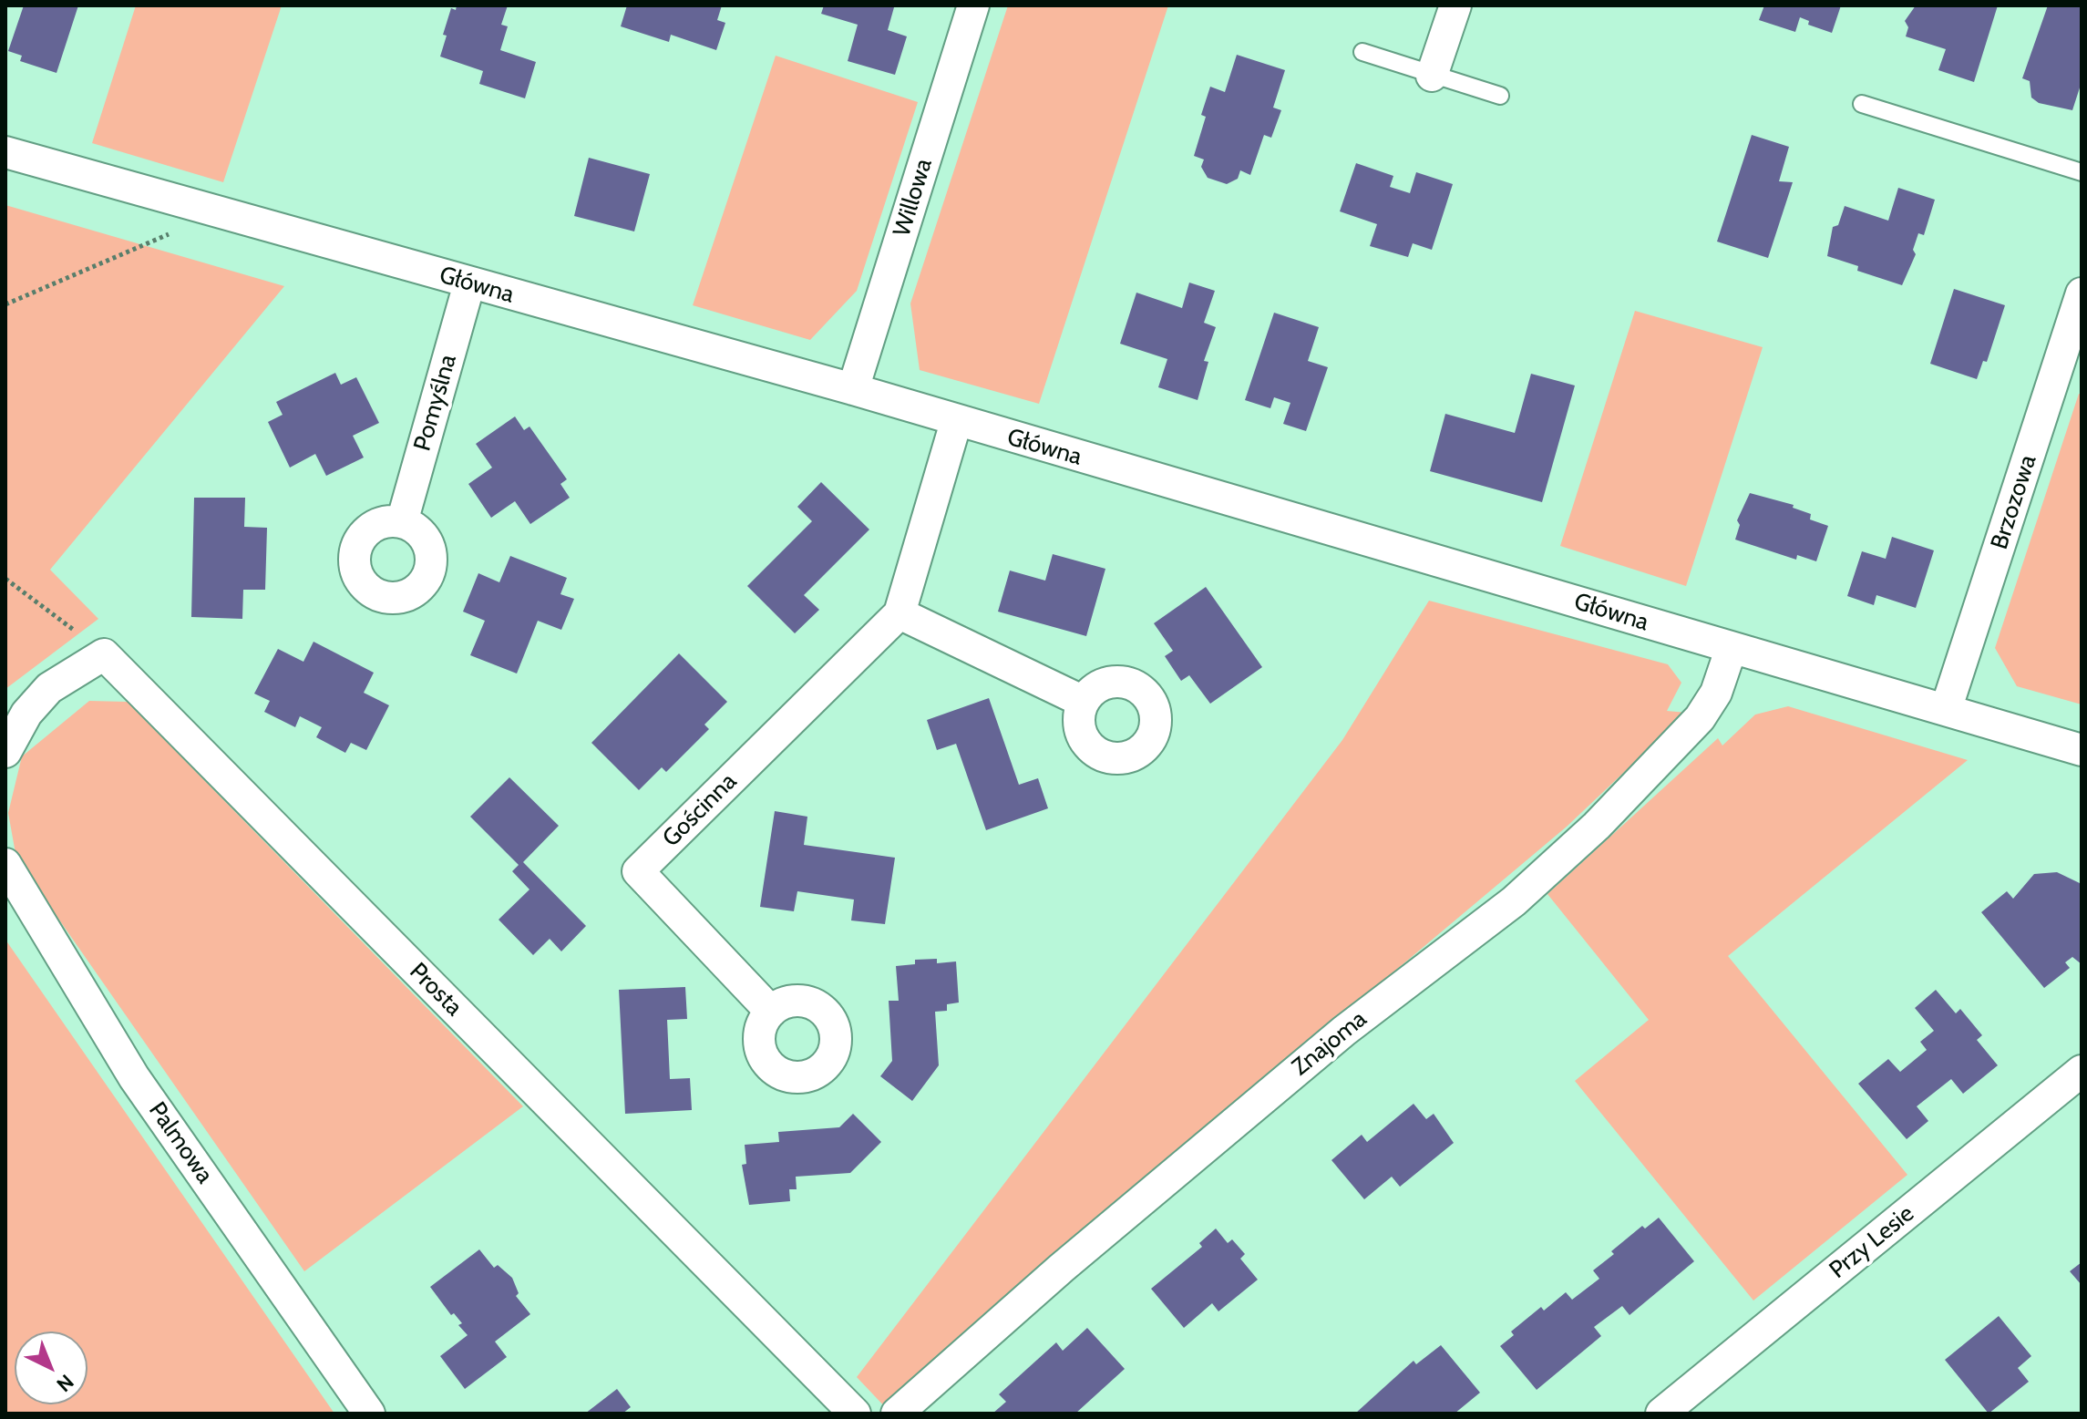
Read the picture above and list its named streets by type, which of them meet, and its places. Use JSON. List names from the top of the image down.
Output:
{
  "streets": {
    "street": [
      "Willowa",
      "Główna",
      "Pomyślna",
      "Brzozowa",
      "Gościnna",
      "Prosta",
      "Znajoma",
      "Palmowa",
      "Przy Lesie"
    ]
  },
  "crossings": [
    ["Willowa", "Główna"],
    ["Główna", "Pomyślna"],
    ["Główna", "Brzozowa"],
    ["Główna", "Gościnna"],
    ["Główna", "Znajoma"]
  ],
  "north": "bottom right"
}
